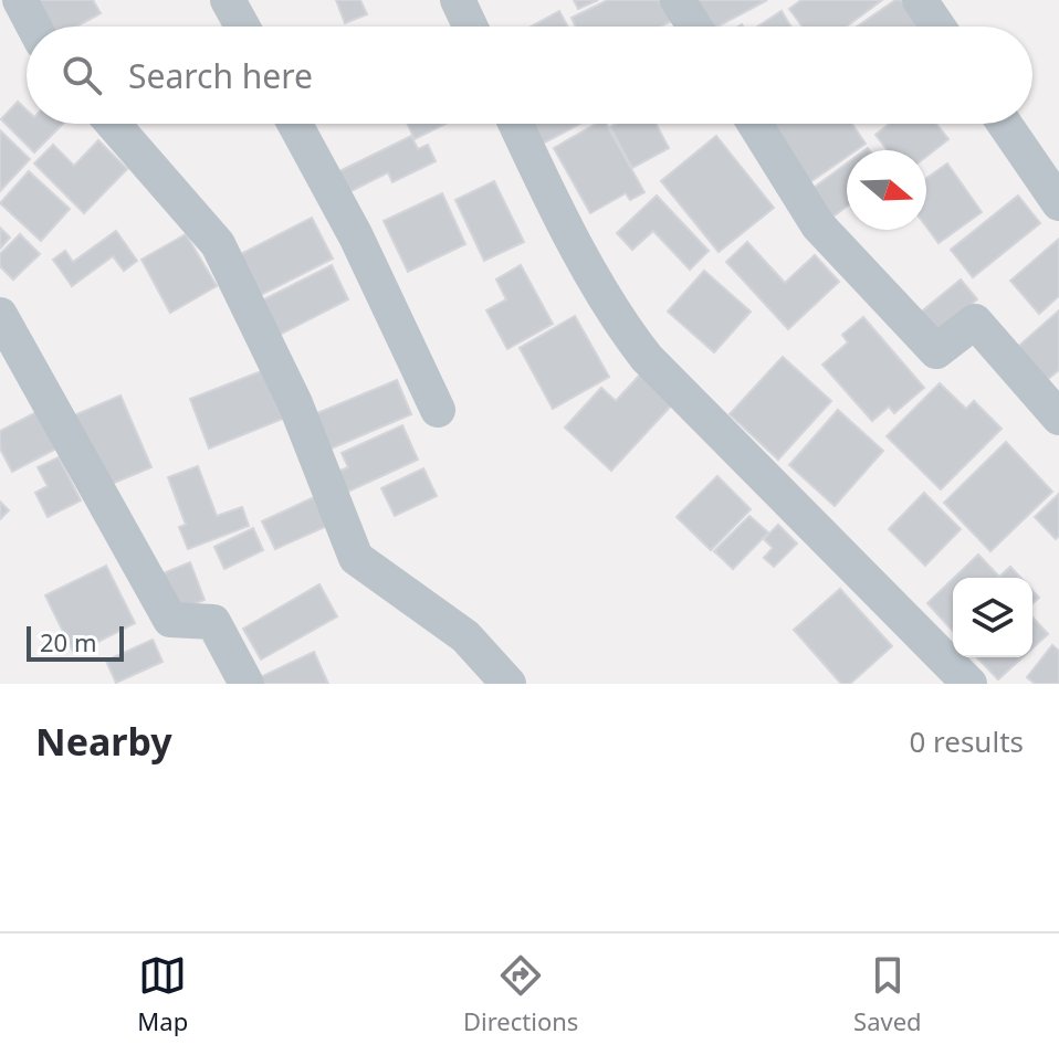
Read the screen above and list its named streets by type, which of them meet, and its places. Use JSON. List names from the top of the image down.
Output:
{
  "scale_bar": "20 m",
  "north": "right",
  "page": {
    "search": "Search here",
    "scale": "20 m",
    "heading": ["Nearby", "0 results"],
    "nav": ["Map", "Directions", "Saved"]
  }
}
